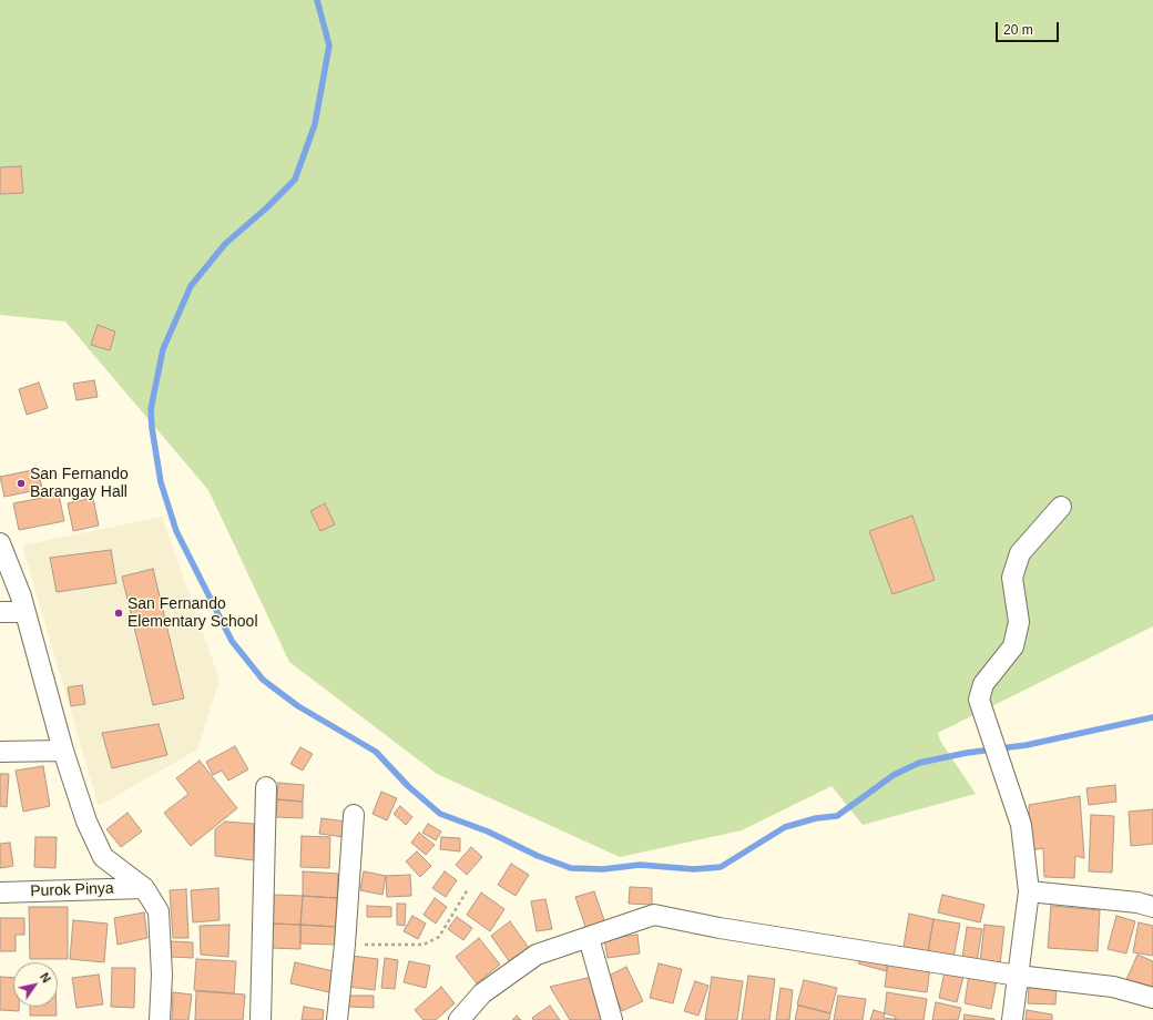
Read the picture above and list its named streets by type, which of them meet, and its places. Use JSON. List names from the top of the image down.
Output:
{
  "streets": {
    "street": ["Purok Pinya"]
  },
  "places": ["San Fernando Barangay Hall", "San Fernando Elementary School"],
  "scale_bar": "20 m",
  "north": "top right"
}
